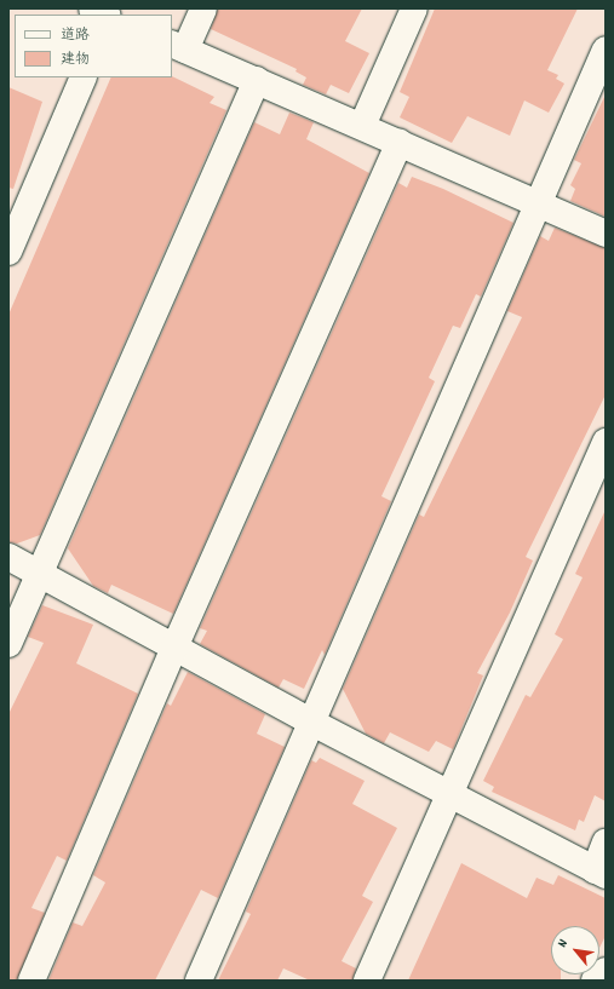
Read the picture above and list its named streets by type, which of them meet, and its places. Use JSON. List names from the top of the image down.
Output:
{
  "legend": ["道路", "建物"],
  "north": "top left"
}
